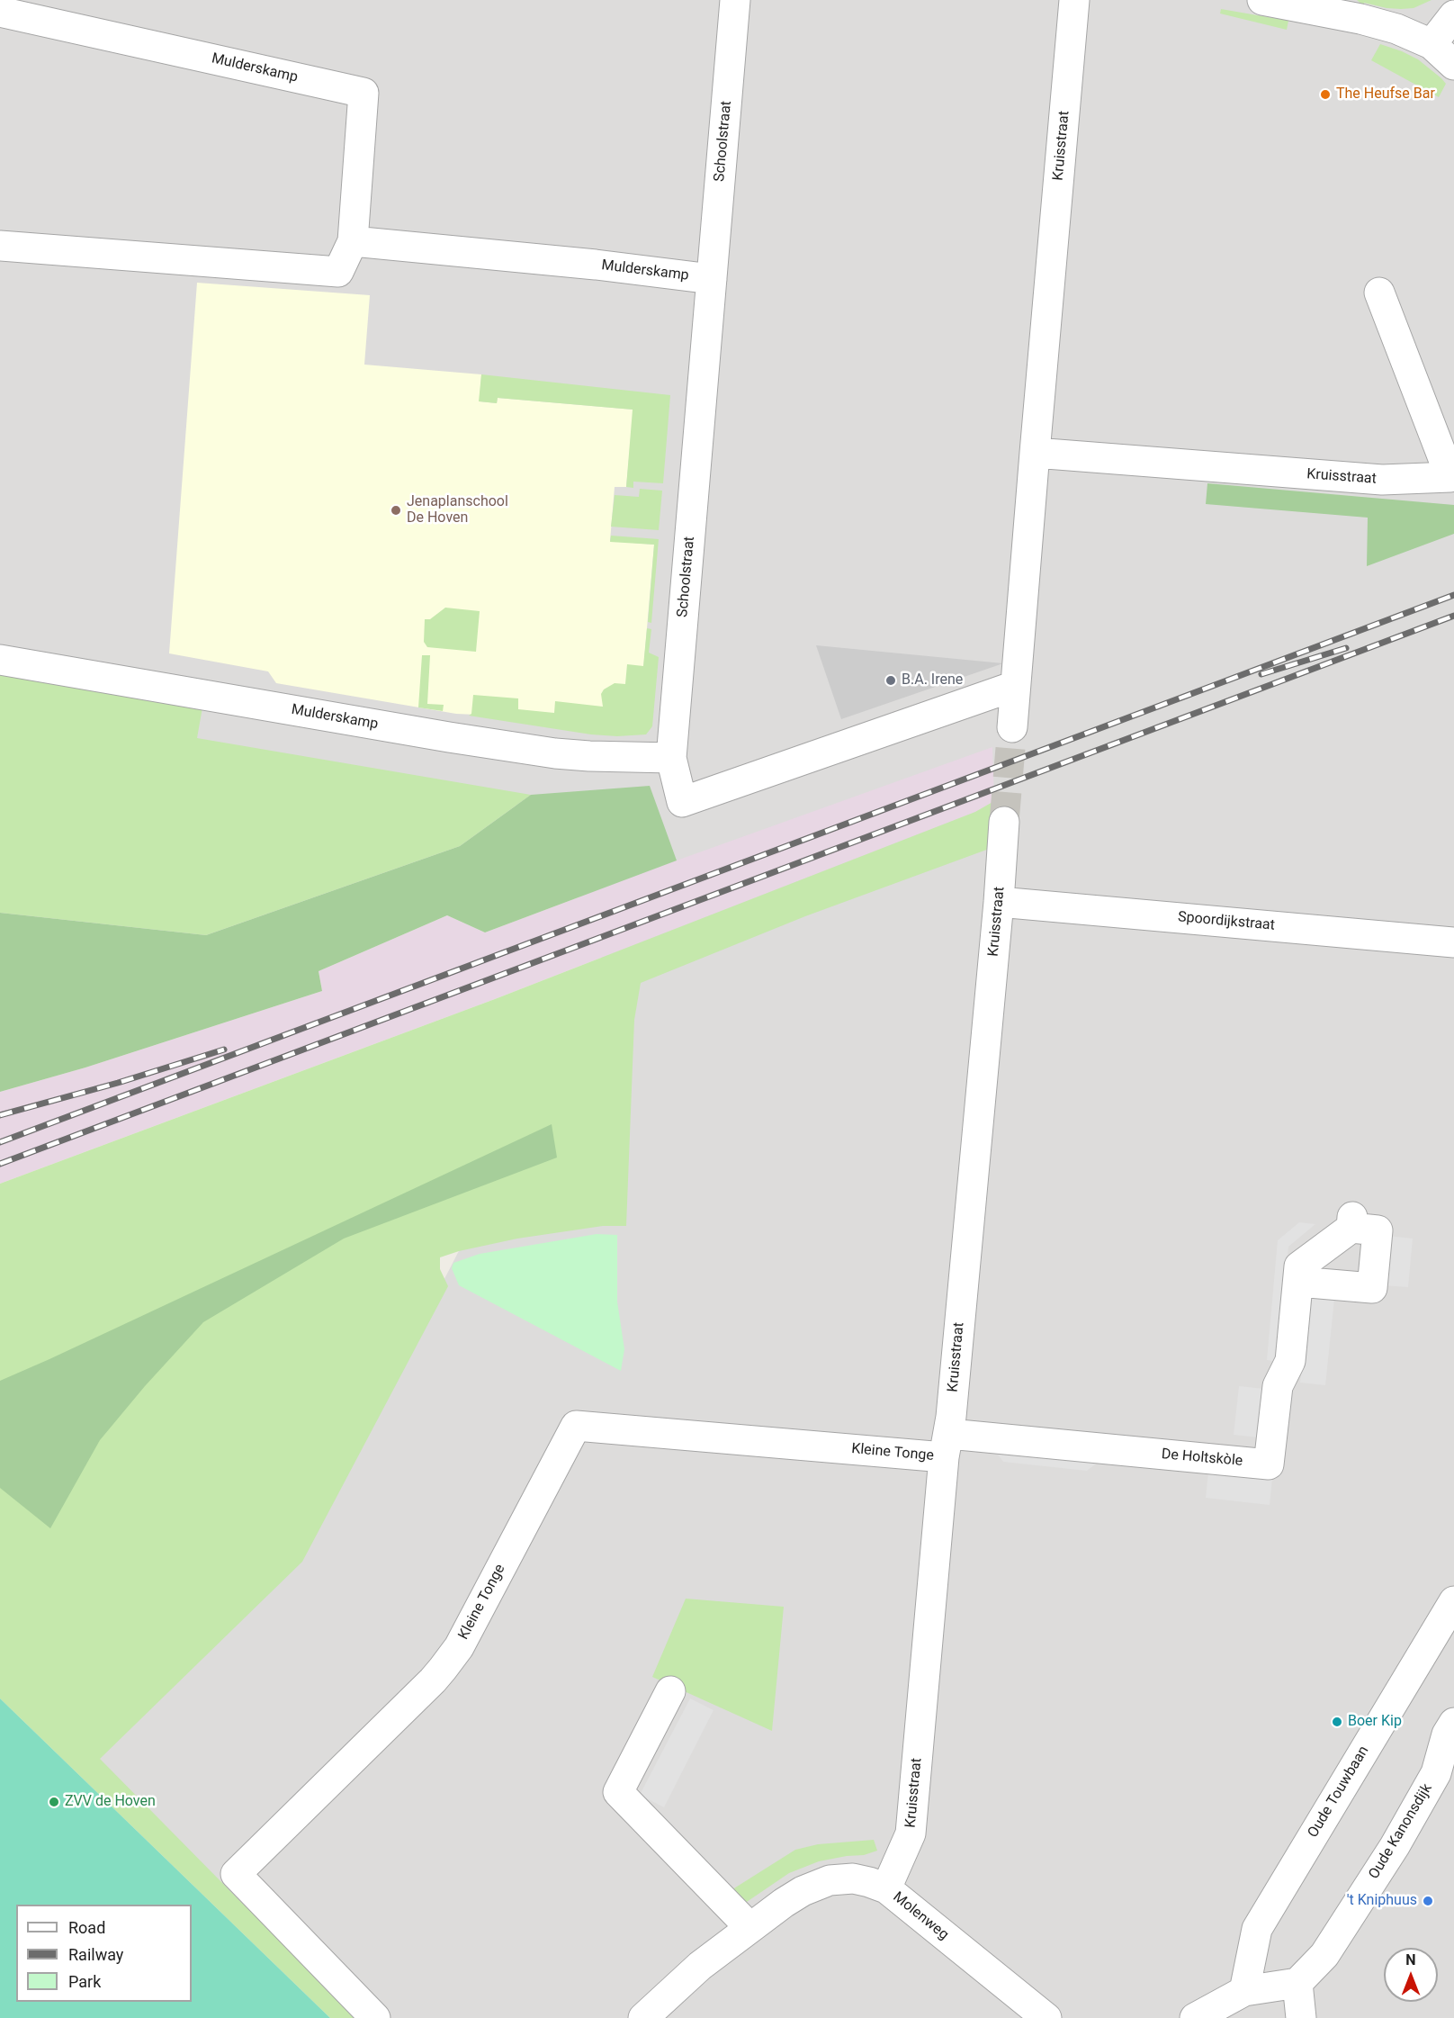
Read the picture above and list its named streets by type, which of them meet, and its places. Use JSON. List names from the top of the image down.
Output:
{
  "streets": {
    "street": [
      "Mulderskamp",
      "Schoolstraat",
      "Kruisstraat",
      "Spoordijkstraat",
      "Kleine Tonge",
      "De Holtskòle",
      "Oude Touwbaan",
      "Oude Kanonsdijk",
      "Molenweg"
    ]
  },
  "crossings": [
    ["Mulderskamp", "Schoolstraat"],
    ["Schoolstraat", "Kruisstraat"],
    ["Kruisstraat", "Spoordijkstraat"],
    ["Kruisstraat", "Kleine Tonge"],
    ["Kruisstraat", "De Holtskòle"],
    ["Kruisstraat", "Molenweg"],
    ["Kleine Tonge", "De Holtskòle"]
  ],
  "places": [
    "The Heufse Bar",
    "Jenaplanschool De Hoven",
    "B.A. Irene",
    "Boer Kip",
    "ZVV de Hoven",
    "'t Kniphuus"
  ],
  "legend": ["Road", "Railway", "Park"],
  "north": "top"
}
